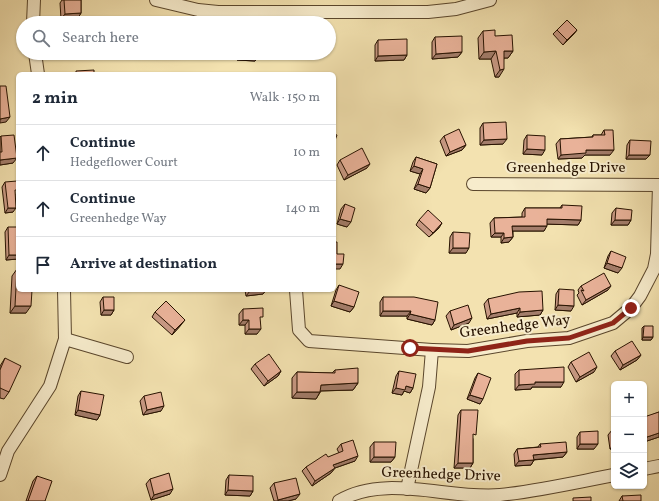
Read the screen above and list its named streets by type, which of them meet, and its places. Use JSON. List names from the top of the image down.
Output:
{
  "streets": {
    "street": ["Greenhedge Drive", "Greenhedge Way"]
  },
  "crossings": [
    ["Greenhedge Drive", "Greenhedge Way"]
  ],
  "page": {
    "search": "Search here",
    "heading": ["2 min", "Walk · 150 m"],
    "list": [
      ["Continue", "Hedgeflower Court", "10 m"],
      ["Continue", "Greenhedge Way", "140 m"],
      "Arrive at destination"
    ],
    "map_buttons": ["+", "−"]
  }
}
